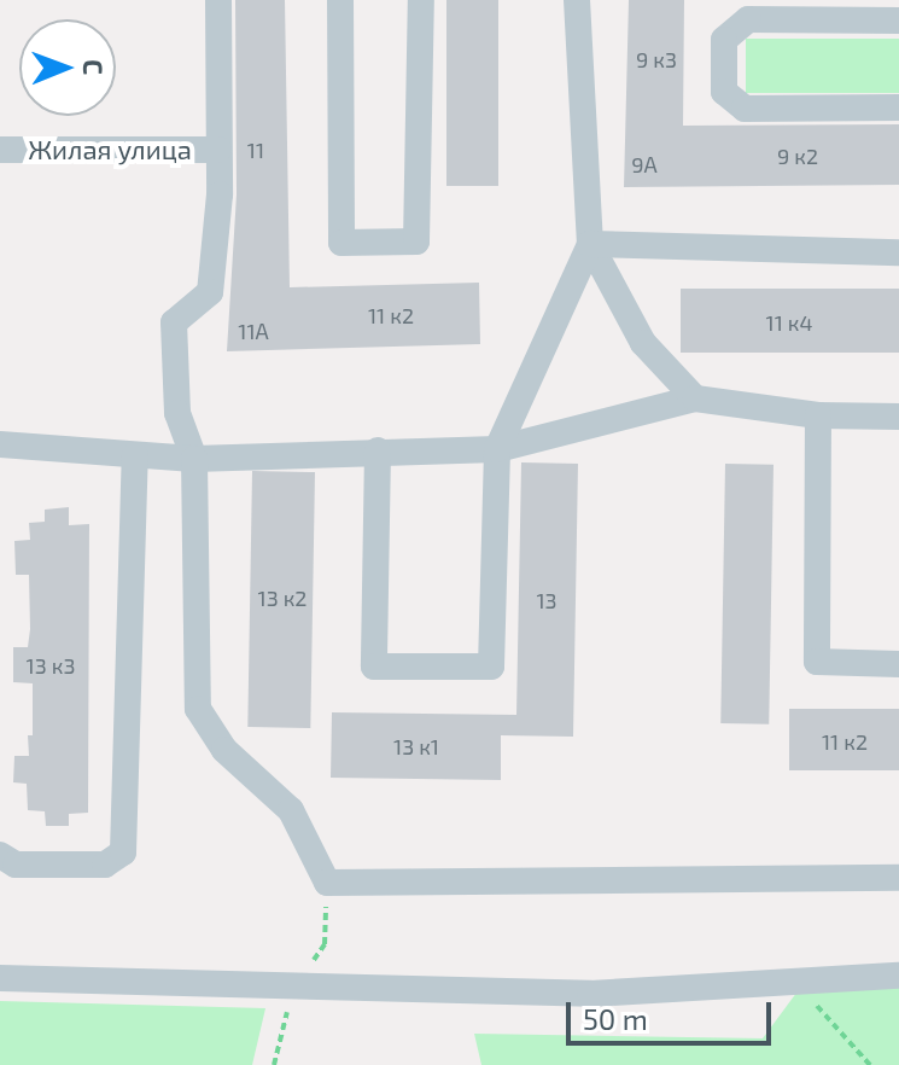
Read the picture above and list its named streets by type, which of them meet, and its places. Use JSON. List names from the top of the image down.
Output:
{
  "streets": {
    "street": ["Жилая улица"]
  },
  "house_numbers": [
    "9 к3",
    "11",
    "9 к2",
    "9А",
    "11 к2",
    "11 к4",
    "11А",
    "13 к2",
    "13",
    "13 к3",
    "11 к2",
    "13 к1"
  ],
  "scale_bar": "50 m",
  "north": "right"
}
